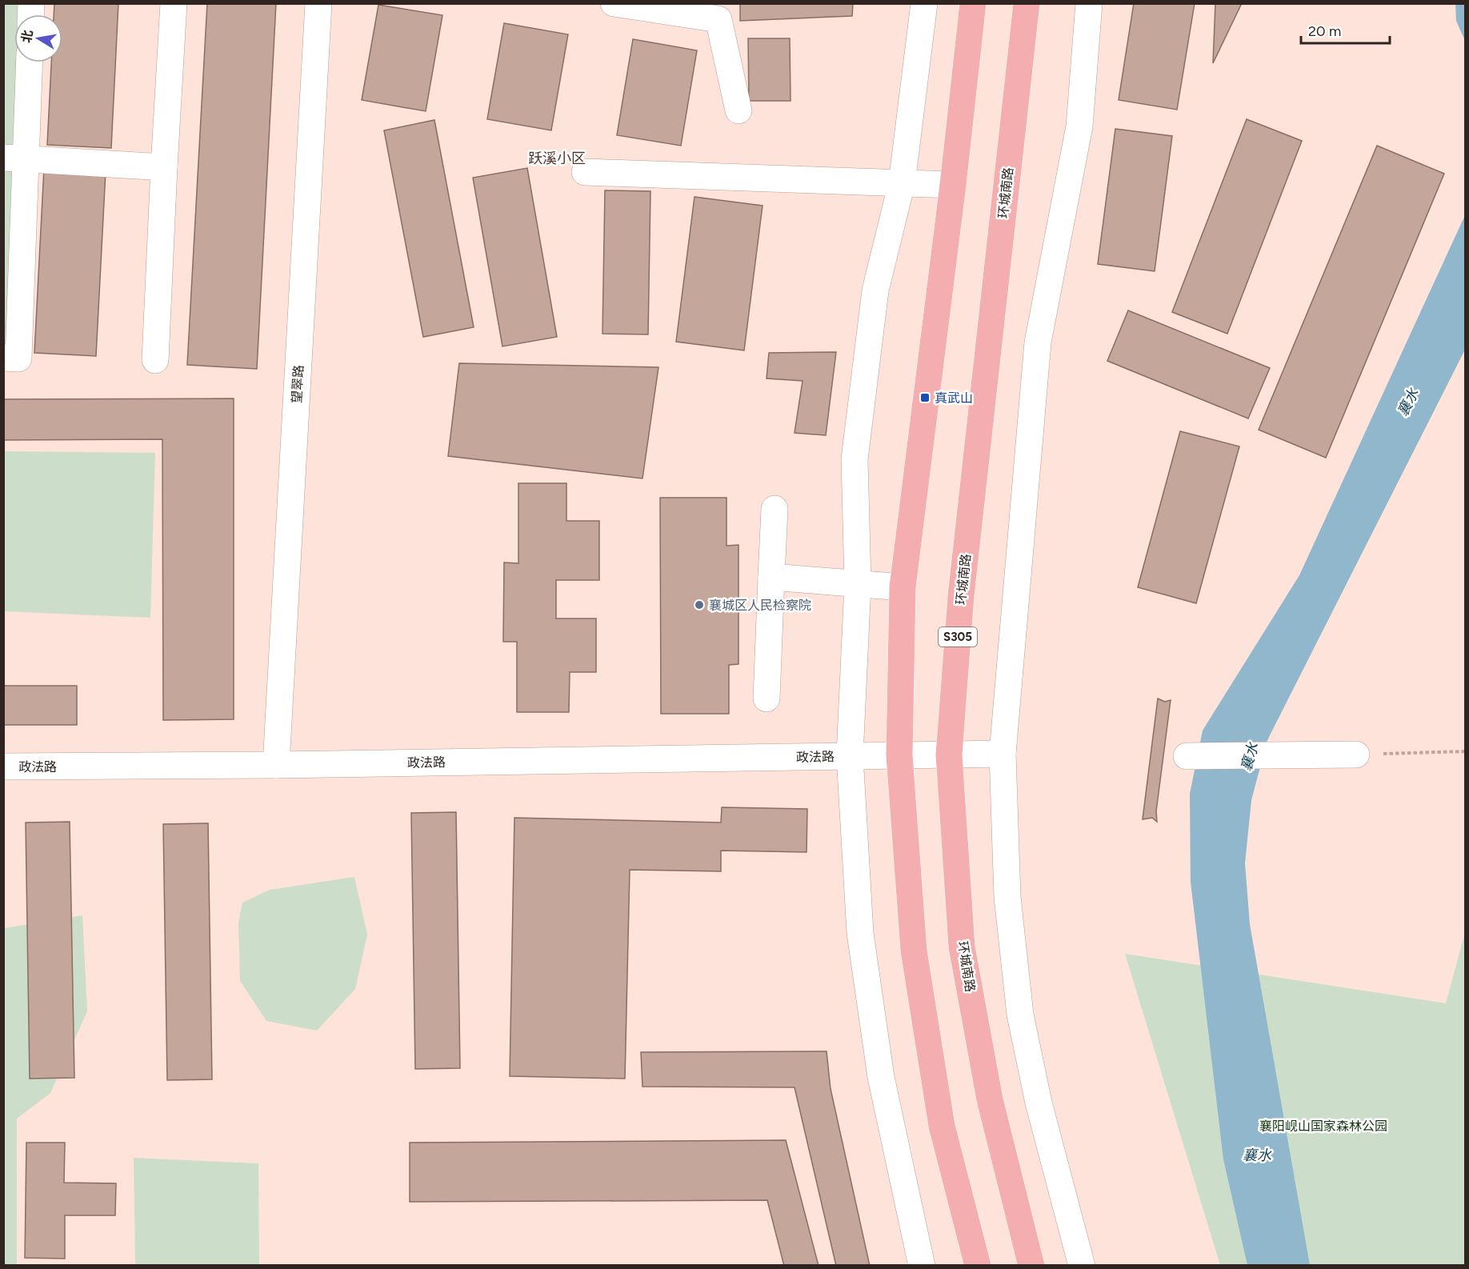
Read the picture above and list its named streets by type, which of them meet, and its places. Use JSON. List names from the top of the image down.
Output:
{
  "streets": {
    "highway": ["环城南路", "S305"],
    "street": ["望翠路", "政法路"]
  },
  "crossings": [
    ["环城南路", "政法路"],
    ["望翠路", "政法路"]
  ],
  "districts": ["跃溪小区"],
  "water": ["襄水"],
  "parks": ["襄阳岘山国家森林公园"],
  "places": {
    "transit": ["真武山"],
    "other": ["襄城区人民检察院"]
  },
  "scale_bar": "20 m",
  "north": "left"
}
